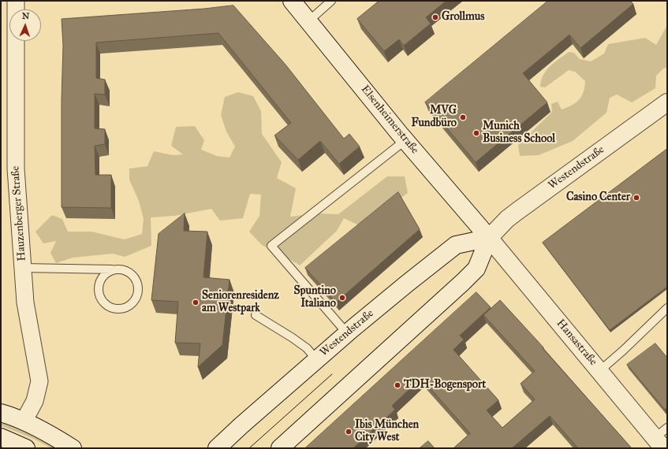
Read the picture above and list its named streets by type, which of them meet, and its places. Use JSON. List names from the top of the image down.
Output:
{
  "streets": {
    "main road": ["Elsenheimerstraße", "Westendstraße", "Hansastraße"],
    "street": ["Hauzenberger Straße"]
  },
  "crossings": [
    ["Elsenheimerstraße", "Westendstraße"],
    ["Elsenheimerstraße", "Hansastraße"],
    ["Westendstraße", "Hansastraße"]
  ],
  "places": [
    "Grollmus",
    "MVG Fundbüro",
    "Munich Business School",
    "Casino Center",
    "Spuntino Italiano",
    "Seniorenresidenz am Westpark",
    "TDH-Bogensport",
    "Ibis München City West"
  ],
  "north": "top"
}
